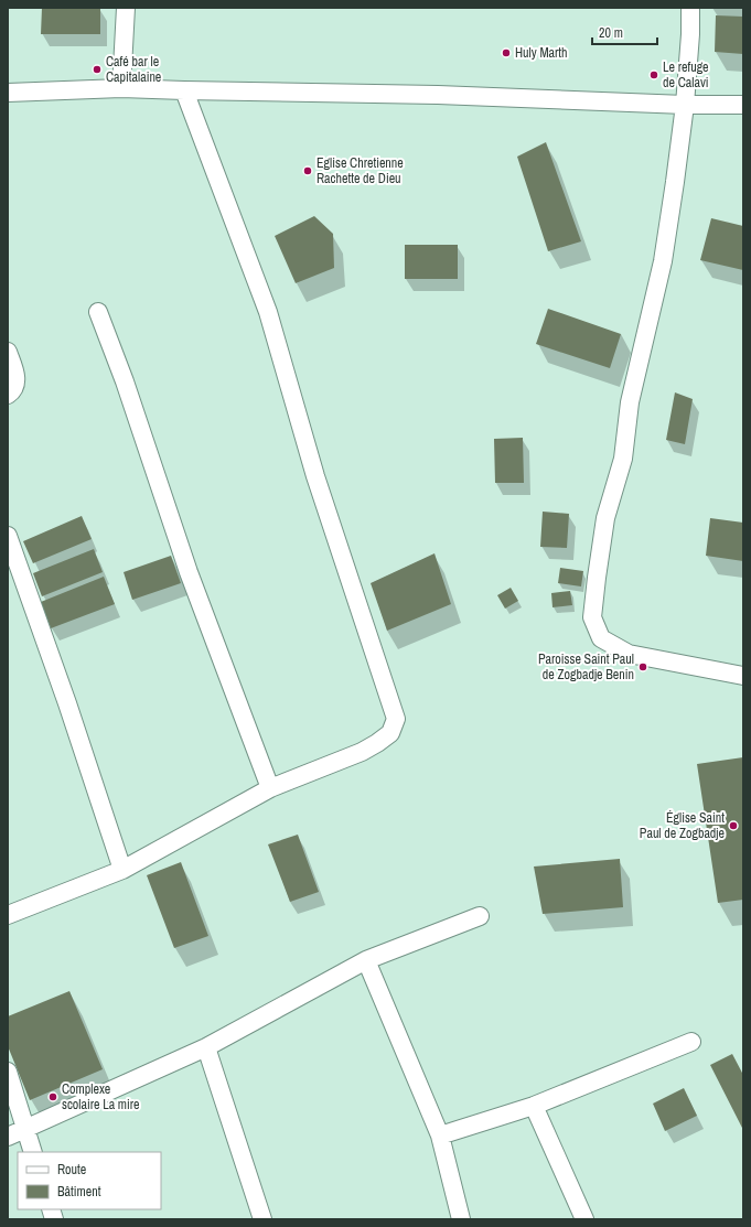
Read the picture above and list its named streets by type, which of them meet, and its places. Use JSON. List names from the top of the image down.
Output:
{
  "places": [
    "Huly Marth",
    "Café bar le Capitalaine",
    "Le refuge de Calavi",
    "Eglise Chretienne Rachette de Dieu",
    "Paroisse Saint Paul de Zogbadje Benin",
    "Église Saint Paul de Zogbadje",
    "Complexe scolaire La mire"
  ],
  "legend": ["Route", "Bâtiment"],
  "scale_bar": "20 m"
}
